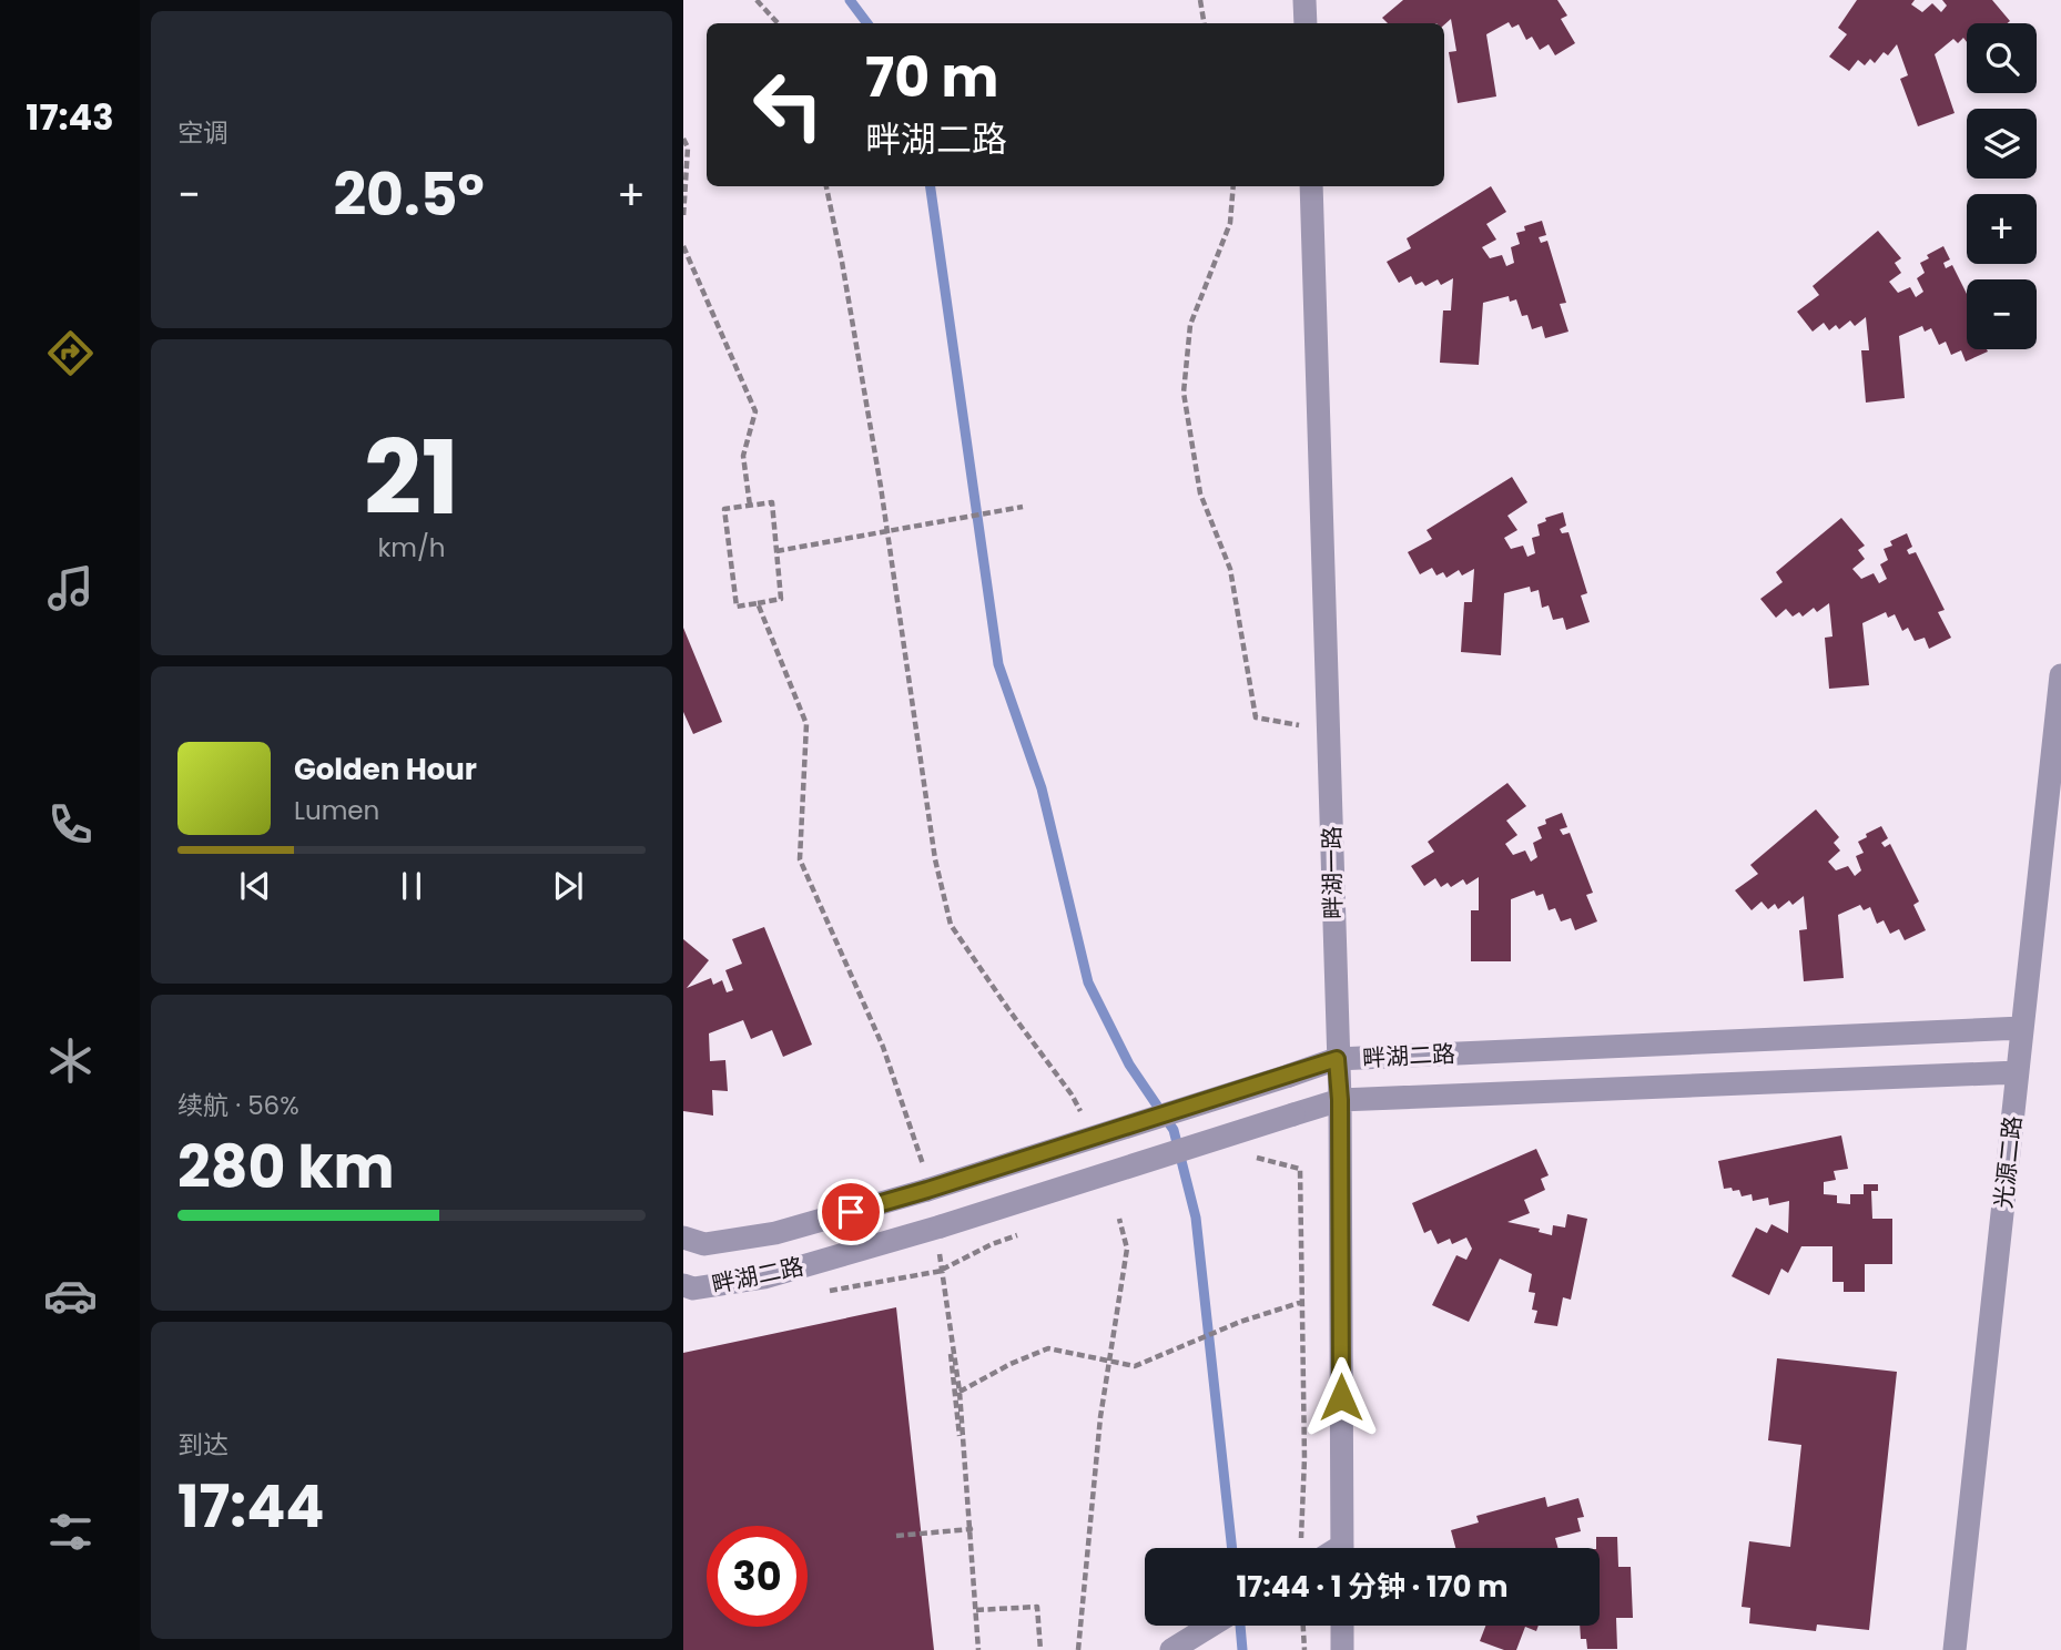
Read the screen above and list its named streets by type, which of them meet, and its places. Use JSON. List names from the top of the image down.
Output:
{
  "streets": {
    "street": ["畔湖一路", "畔湖二路", "光源二路"]
  },
  "crossings": [
    ["畔湖一路", "畔湖二路"],
    ["畔湖二路", "光源二路"]
  ],
  "page": {
    "tabs": "17:43",
    "tile": [
      "空调",
      ["21", "km/h"],
      ["续航 · 56%", "280 km"],
      ["到达", "17:44"]
    ],
    "map_buttons": ["+", "−"],
    "turn": ["70 m", "畔湖二路"],
    "heat": ["−", "20.5°", "+"],
    "song": ["Golden Hour", "Lumen"],
    "limit": "30",
    "trip": "17:44 · 1 分钟 · 170 m"
  }
}
